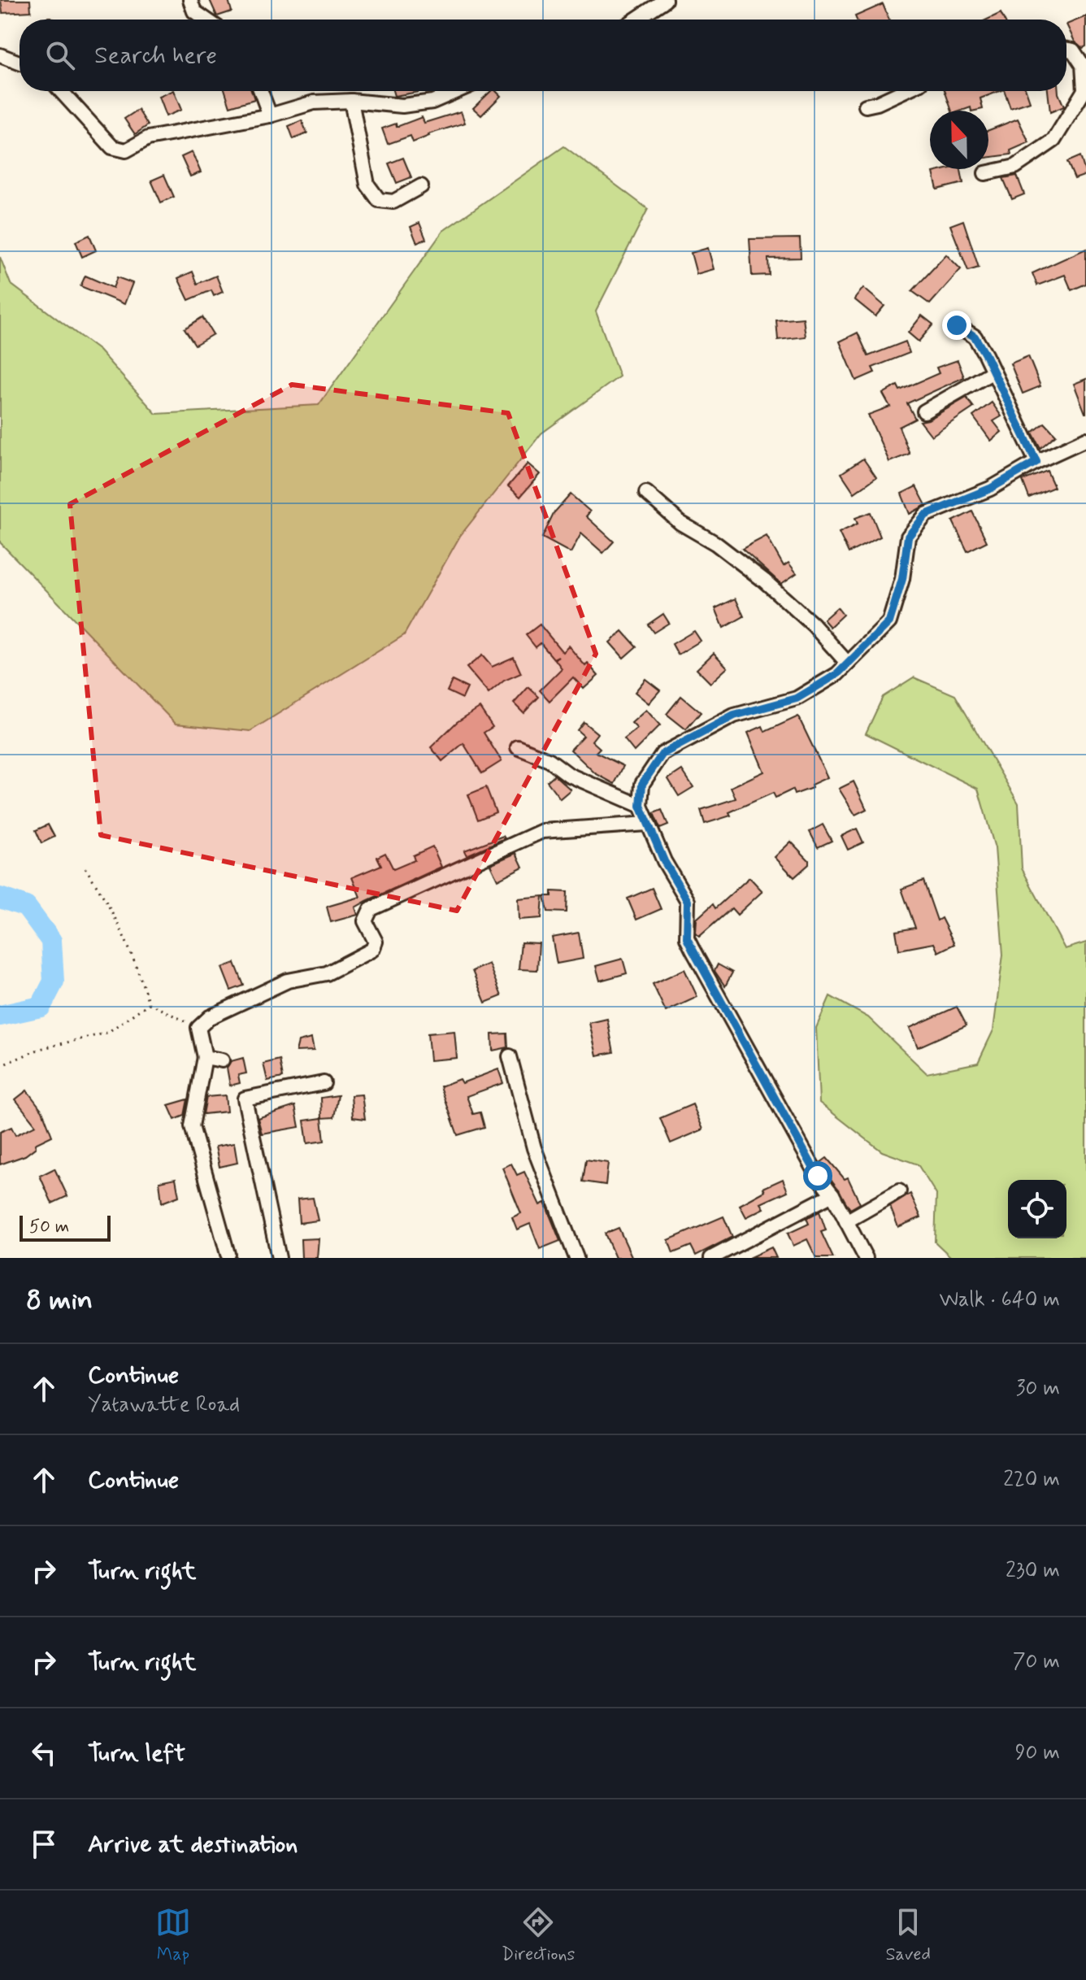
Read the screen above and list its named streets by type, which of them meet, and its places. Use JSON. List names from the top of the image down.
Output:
{
  "scale_bar": "50 m",
  "north": "top",
  "page": {
    "search": "Search here",
    "scale": "50 m",
    "heading": ["8 min", "Walk · 640 m"],
    "list": [
      ["Continue", "Yatawatte Road", "30 m"],
      ["Continue", "220 m"],
      ["Turn right", "230 m"],
      ["Turn right", "70 m"],
      ["Turn left", "90 m"],
      "Arrive at destination"
    ],
    "nav": ["Map", "Directions", "Saved"]
  }
}
